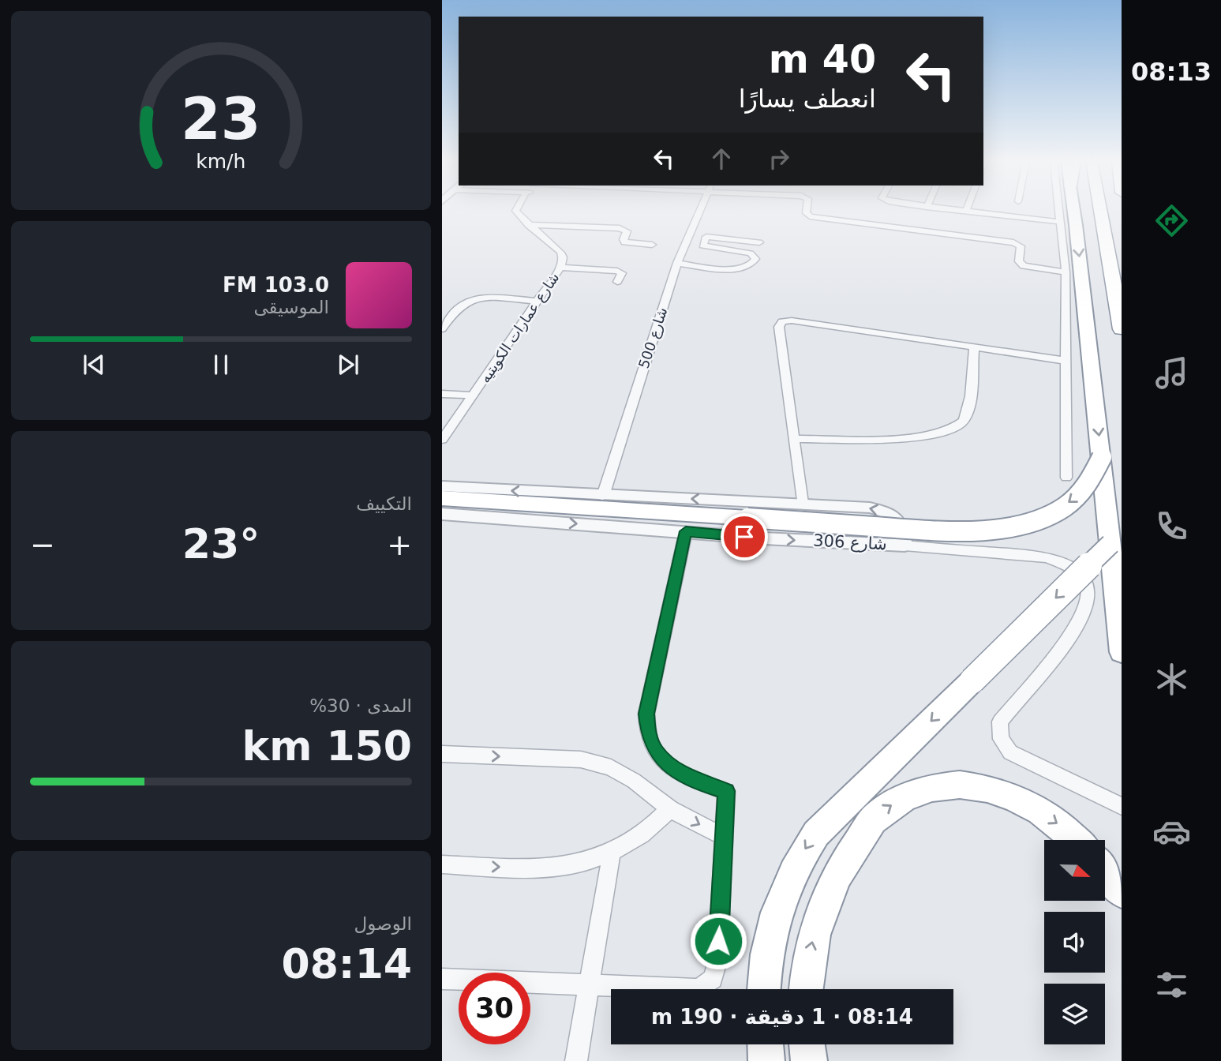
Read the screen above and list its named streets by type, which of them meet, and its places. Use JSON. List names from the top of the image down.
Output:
{
  "streets": {
    "street": ["شارع عمارات الكويتيه", "شارع 500", "شارع 306"]
  },
  "crossings": [
    ["شارع 500", "شارع 306"]
  ],
  "north": "right",
  "page": {
    "tabs": "08:13",
    "turn": ["40 m", "انعطف يسارًا"],
    "song": ["103.0 FM", "الموسيقى"],
    "tile": [
      "التكييف",
      ["المدى · 30%", "150 km"],
      ["الوصول", "08:14"]
    ],
    "heat": ["−", "23°", "+"],
    "limit": "30",
    "trip": "08:14 · 1 دقيقة · 190 m",
    "gauge": ["23", "km/h"]
  }
}
